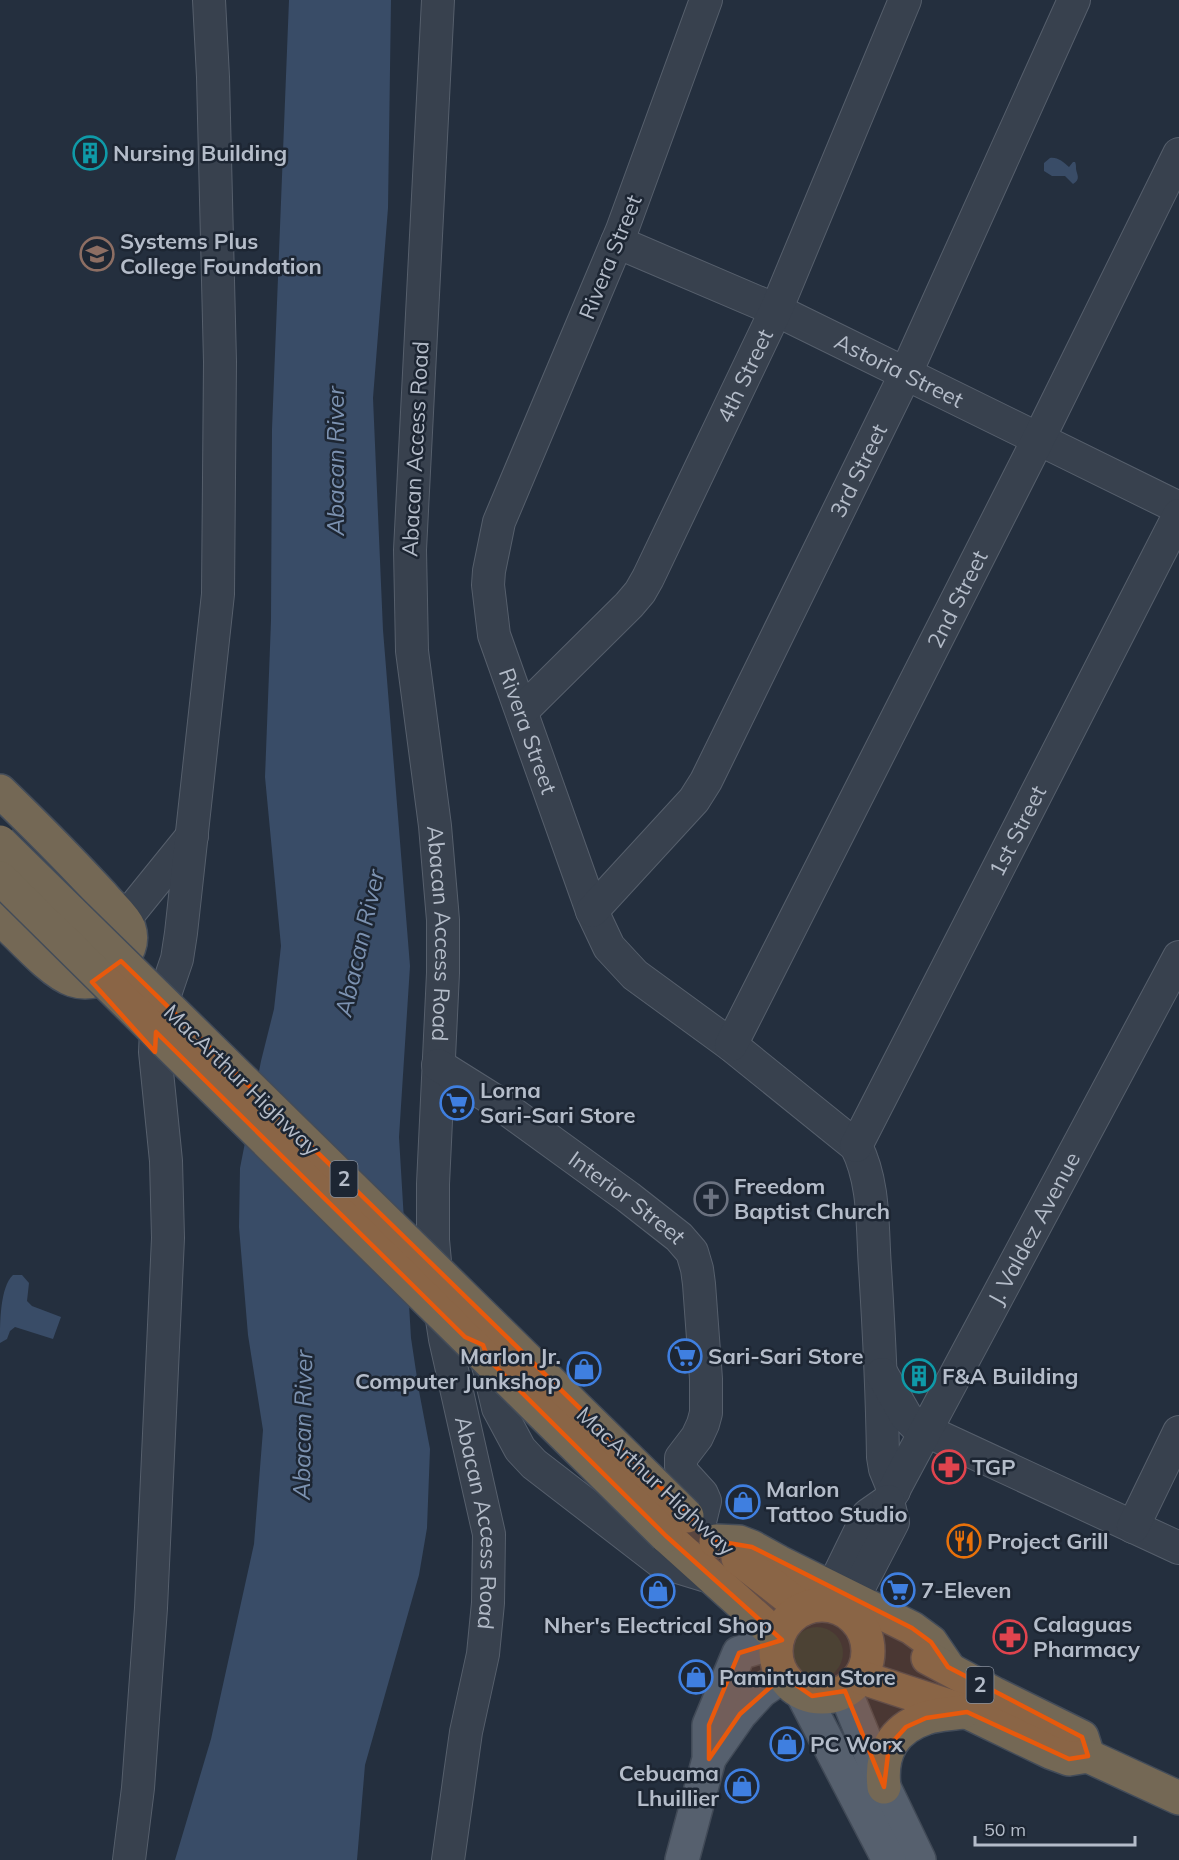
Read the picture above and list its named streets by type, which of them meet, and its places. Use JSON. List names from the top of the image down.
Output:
{
  "streets": {
    "highway": ["MacArthur Highway", "2"],
    "street": [
      "Rivera Street",
      "Astoria Street",
      "4th Street",
      "Abacan Access Road",
      "3rd Street",
      "2nd Street",
      "1st Street",
      "Interior Street",
      "J. Valdez Avenue"
    ]
  },
  "crossings": [
    ["Rivera Street", "Astoria Street"],
    ["Rivera Street", "4th Street"],
    ["Rivera Street", "3rd Street"],
    ["Rivera Street", "2nd Street"],
    ["Rivera Street", "1st Street"],
    ["Astoria Street", "4th Street"],
    ["Astoria Street", "3rd Street"],
    ["Astoria Street", "2nd Street"],
    ["Abacan Access Road", "Interior Street"],
    ["MacArthur Highway", "2"],
    ["MacArthur Highway", "Interior Street"]
  ],
  "water": ["Abacan River"],
  "places": {
    "building": ["Nursing Building", "F&A Building"],
    "school or university": ["Systems Plus College Foundation"],
    "supermarket": ["Lorna Sari-Sari Store", "Sari-Sari Store", "7-Eleven"],
    "church": ["Freedom Baptist Church"],
    "shop": [
      "Marlon Jr. Computer Junkshop",
      "Marlon Tattoo Studio",
      "Nher's Electrical Shop",
      "Pamintuan Store",
      "PC Worx",
      "Cebuama Lhuillier"
    ],
    "pharmacy": ["TGP", "Calaguas Pharmacy"],
    "restaurant": ["Project Grill"]
  },
  "scale_bar": "50 m"
}
